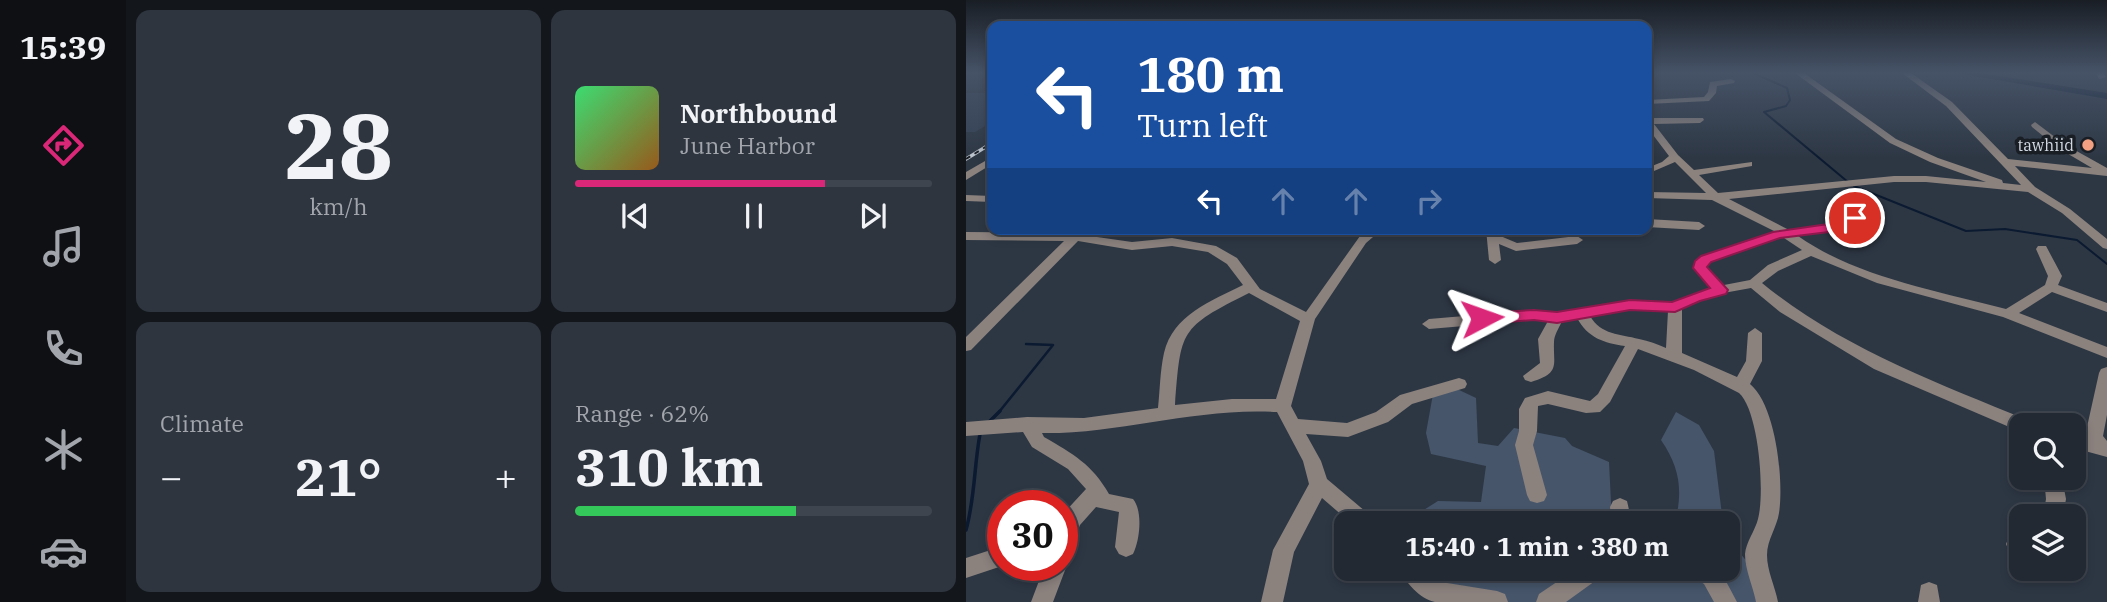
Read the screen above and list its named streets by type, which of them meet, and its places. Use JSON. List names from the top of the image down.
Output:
{
  "places": ["tawhiid"],
  "page": {
    "tabs": "15:39",
    "tile": [
      ["28", "km/h"],
      "Climate",
      ["Range · 62%", "310 km"]
    ],
    "turn": ["180 m", "Turn left"],
    "song": ["Northbound", "June Harbor"],
    "heat": ["−", "21°", "+"],
    "limit": "30",
    "trip": "15:40 · 1 min · 380 m"
  }
}
